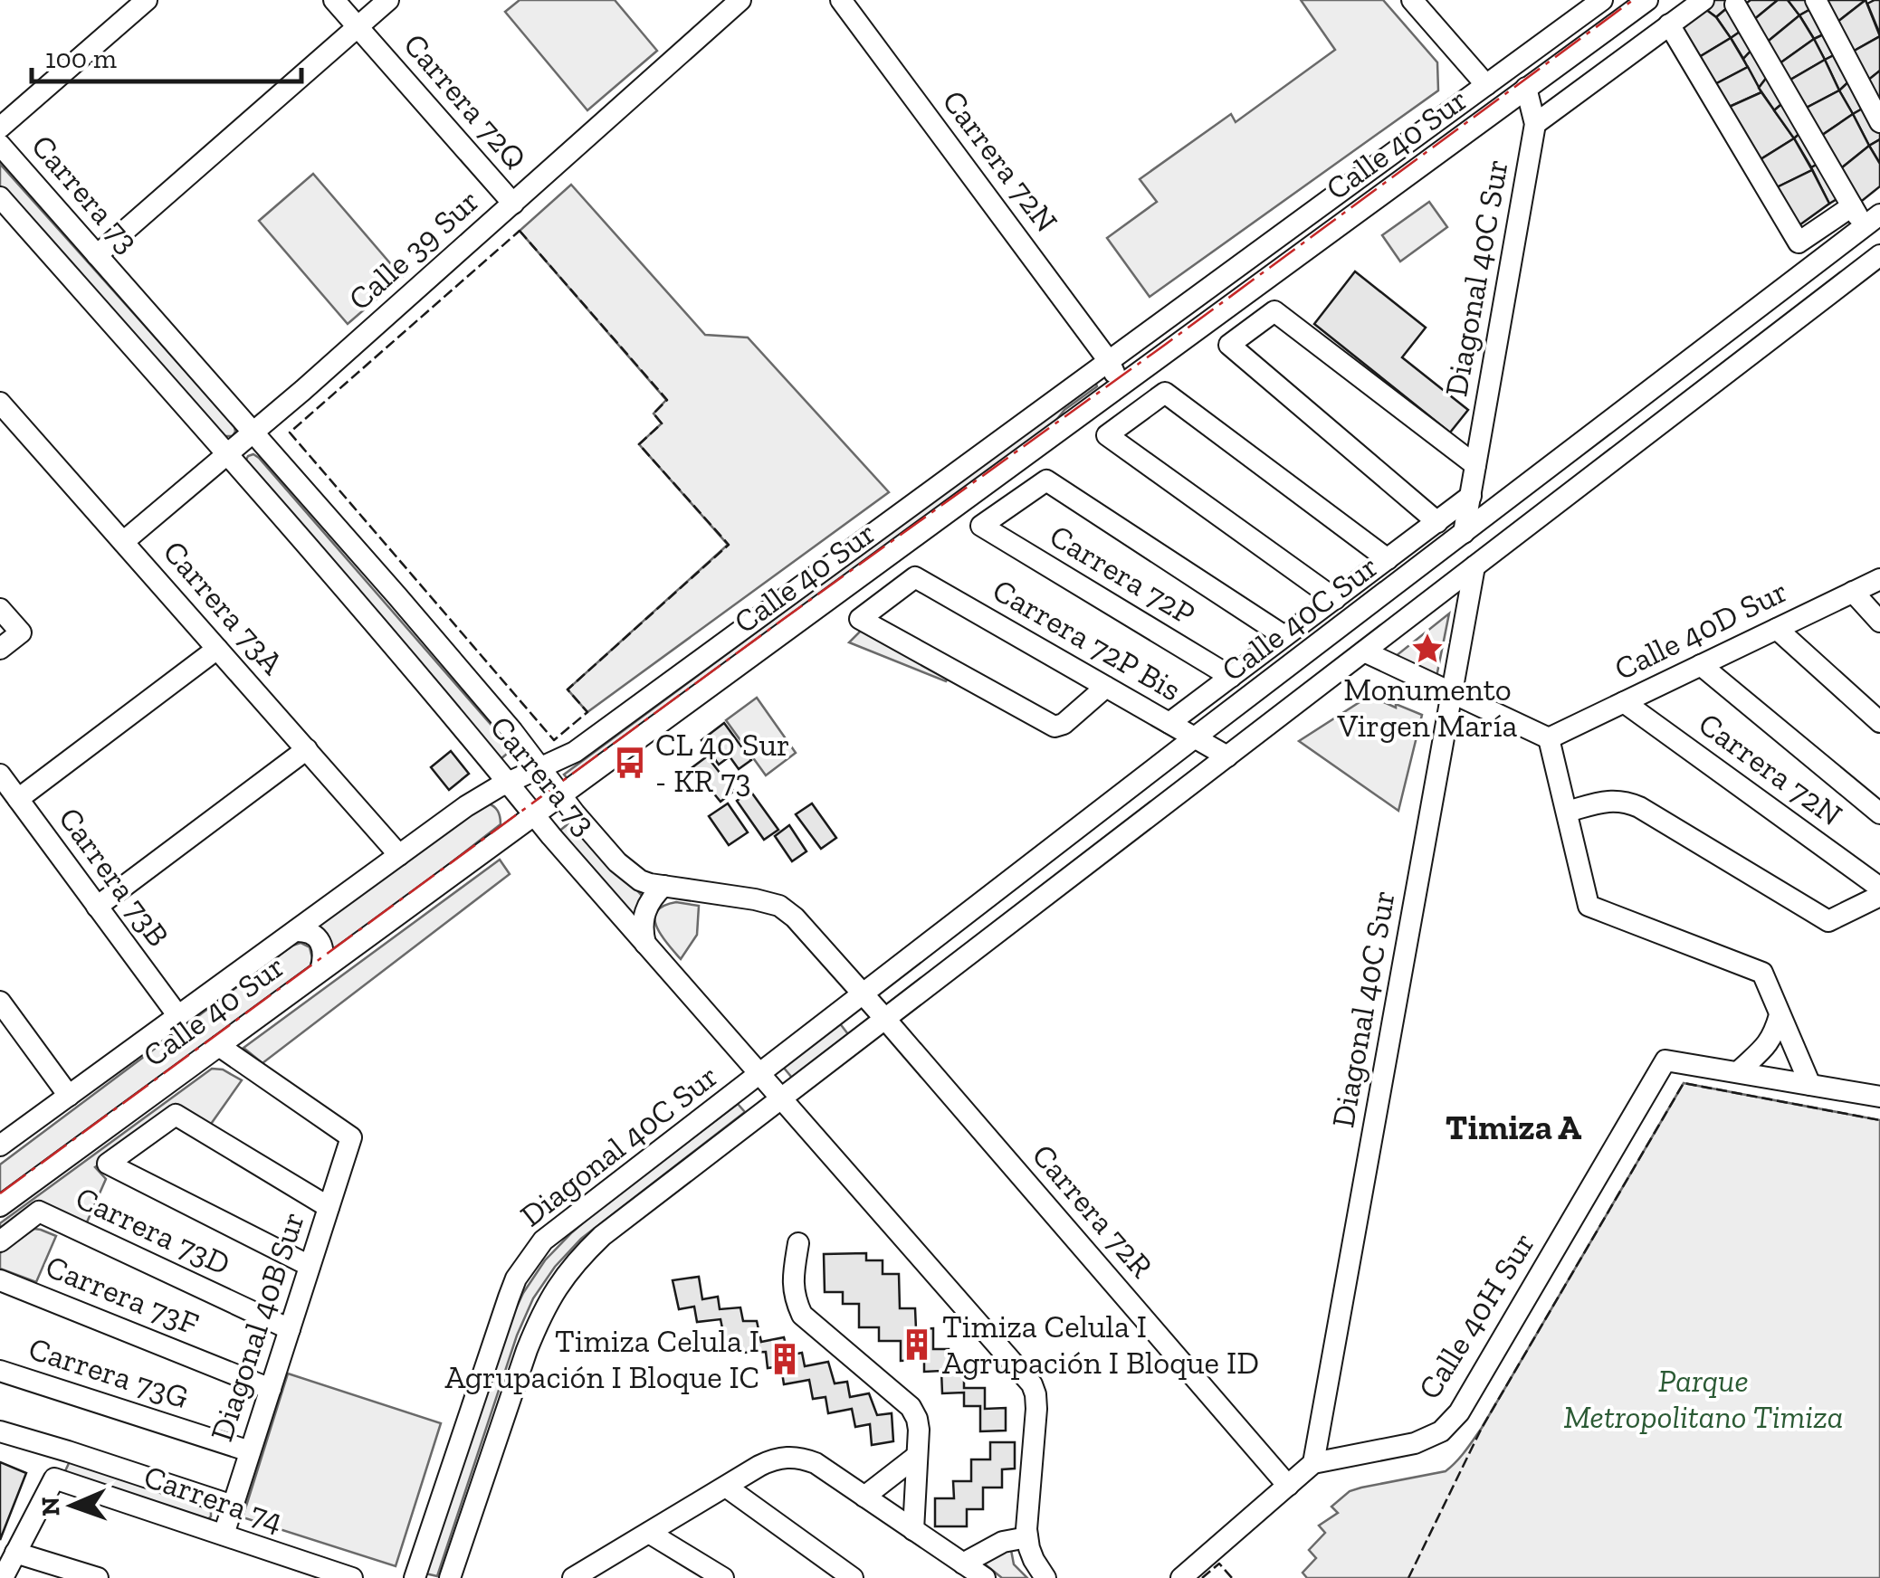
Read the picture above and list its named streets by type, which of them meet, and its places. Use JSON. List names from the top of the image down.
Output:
{
  "streets": {
    "street": [
      "Carrera 72Q",
      "Calle 40 Sur",
      "Carrera 72N",
      "Carrera 73",
      "Calle 39 Sur",
      "Diagonal 40C Sur",
      "Carrera 72P",
      "Carrera 73A",
      "Calle 40C Sur",
      "Calle 40D Sur",
      "Carrera 72P Bis",
      "Carrera 73B",
      "Carrera 72R",
      "Carrera 73D",
      "Carrera 73F",
      "Calle 40H Sur",
      "Diagonal 40B Sur",
      "Carrera 73G",
      "Carrera 74"
    ]
  },
  "crossings": [
    ["Carrera 72Q", "Calle 39 Sur"],
    ["Calle 40 Sur", "Carrera 72N"],
    ["Calle 40 Sur", "Carrera 73"],
    ["Calle 40 Sur", "Diagonal 40C Sur"],
    ["Calle 40 Sur", "Carrera 73A"],
    ["Calle 40 Sur", "Carrera 72P Bis"],
    ["Calle 40 Sur", "Carrera 73B"],
    ["Calle 40 Sur", "Diagonal 40B Sur"],
    ["Carrera 72N", "Calle 40D Sur"],
    ["Carrera 73", "Calle 39 Sur"],
    ["Carrera 73", "Diagonal 40C Sur"],
    ["Carrera 73", "Calle 40C Sur"],
    ["Carrera 73", "Carrera 72R"],
    ["Calle 39 Sur", "Carrera 73A"],
    ["Diagonal 40C Sur", "Calle 40C Sur"],
    ["Diagonal 40C Sur", "Calle 40H Sur"],
    ["Carrera 72P", "Calle 40C Sur"],
    ["Calle 40C Sur", "Carrera 72P Bis"],
    ["Calle 40C Sur", "Carrera 72R"],
    ["Carrera 73D", "Diagonal 40B Sur"],
    ["Carrera 73F", "Diagonal 40B Sur"],
    ["Diagonal 40B Sur", "Carrera 73G"],
    ["Diagonal 40B Sur", "Carrera 74"]
  ],
  "districts": ["Timiza A"],
  "parks": ["Parque Metropolitano Timiza"],
  "places": {
    "place": ["Monumento Virgen María"],
    "bus stop": ["CL 40 Sur - KR 73"],
    "building": ["Timiza Celula I Agrupación I Bloque ID", "Timiza Celula I Agrupación I Bloque IC"]
  },
  "scale_bar": "100 m",
  "north": "left"
}
